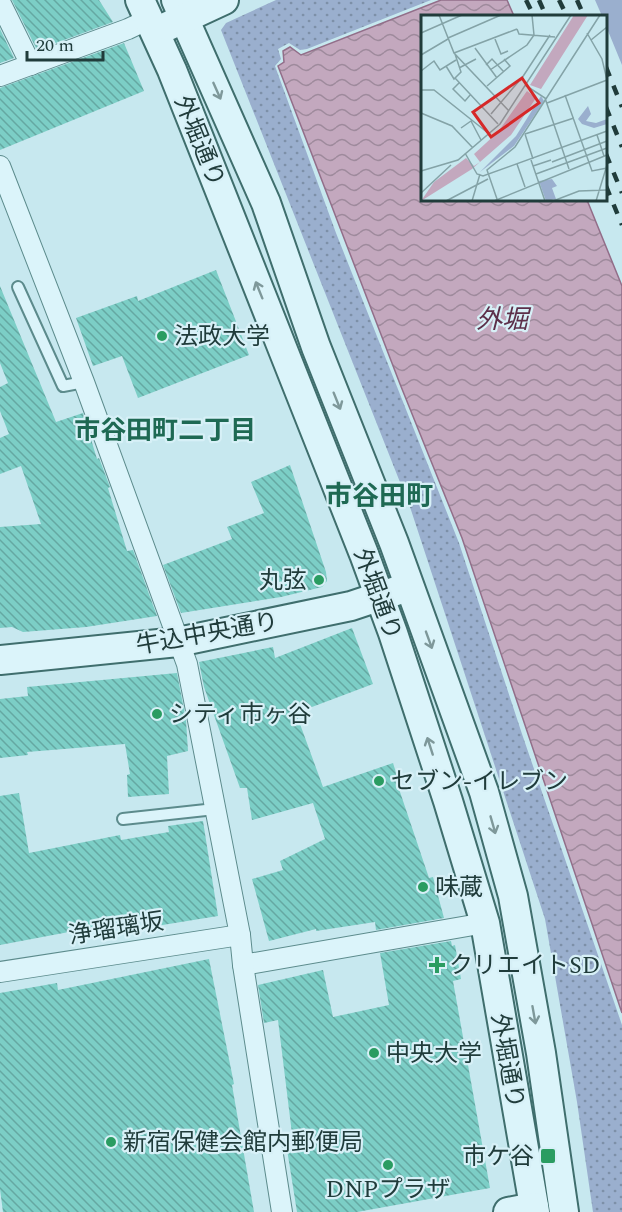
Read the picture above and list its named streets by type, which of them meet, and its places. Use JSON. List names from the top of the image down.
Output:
{
  "streets": {
    "main road": ["外堀通り", "牛込中央通り"],
    "street": ["浄瑠璃坂"]
  },
  "crossings": [
    ["外堀通り", "牛込中央通り"]
  ],
  "districts": ["市谷田町二丁目", "市谷田町"],
  "water": ["外堀"],
  "places": {
    "other": [
      "法政大学",
      "丸弦",
      "シティ市ヶ谷",
      "セブン-イレブン",
      "味蔵",
      "中央大学",
      "新宿保健会館内郵便局",
      "DNPプラザ"
    ],
    "health": ["クリエイトSD"],
    "transit": ["市ケ谷"]
  },
  "scale_bar": "20 m"
}
